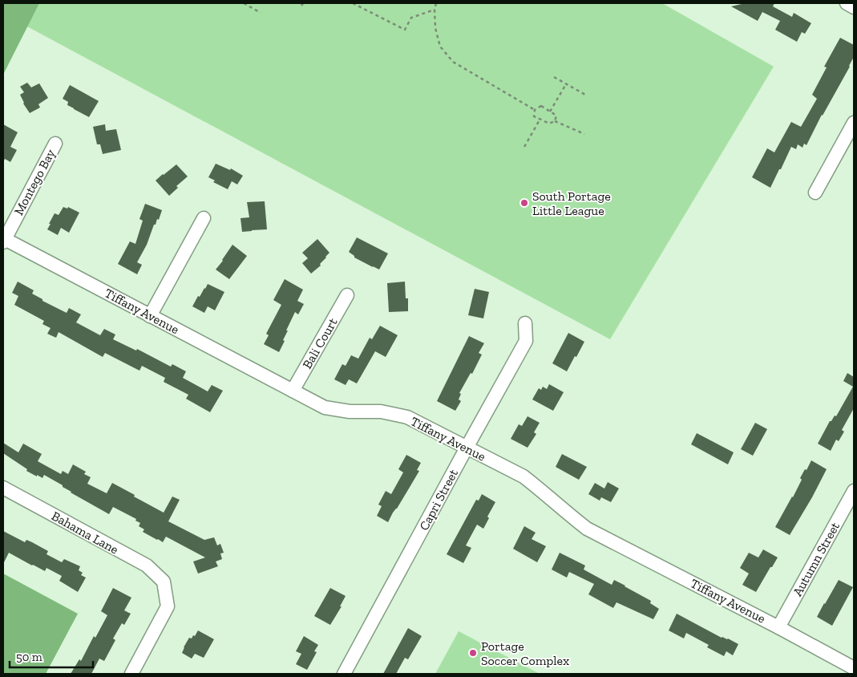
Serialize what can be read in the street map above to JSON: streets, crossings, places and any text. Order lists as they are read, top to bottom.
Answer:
{
  "streets": {
    "street": [
      "Montego Bay",
      "Tiffany Avenue",
      "Bali Court",
      "Capri Street",
      "Bahama Lane",
      "Autumn Street"
    ]
  },
  "crossings": [
    ["Montego Bay", "Tiffany Avenue"],
    ["Tiffany Avenue", "Bali Court"],
    ["Tiffany Avenue", "Capri Street"],
    ["Tiffany Avenue", "Autumn Street"]
  ],
  "places": ["South Portage Little League", "Portage Soccer Complex"],
  "scale_bar": "50 m"
}
